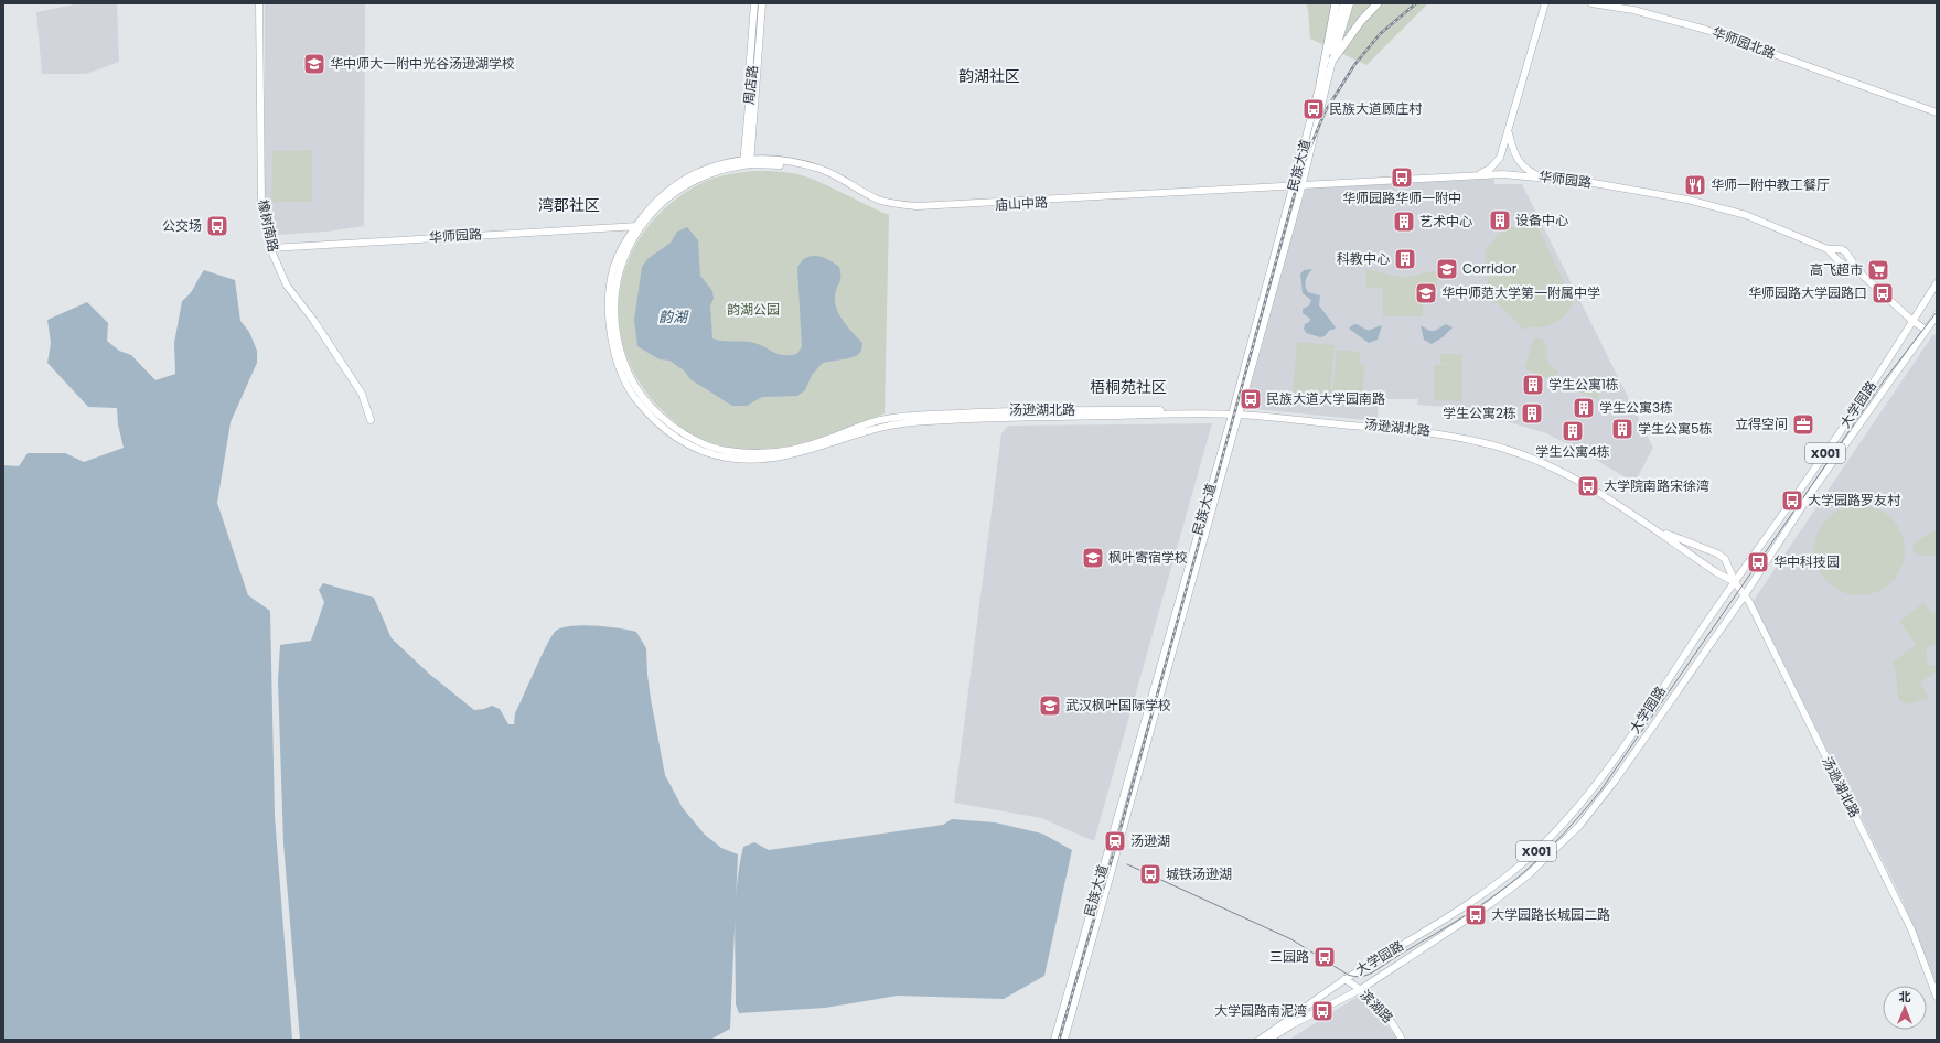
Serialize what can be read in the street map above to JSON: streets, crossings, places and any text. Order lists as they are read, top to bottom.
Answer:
{
  "streets": {
    "main road": [
      "华师园北路",
      "周店路",
      "民族大道",
      "华师园路",
      "庙山中路",
      "橡树南路",
      "大学园路",
      "汤逊湖北路",
      "X001",
      "滨湖路"
    ]
  },
  "crossings": [
    ["周店路", "庙山中路"],
    ["周店路", "汤逊湖北路"],
    ["民族大道", "华师园路"],
    ["民族大道", "庙山中路"],
    ["民族大道", "汤逊湖北路"],
    ["华师园路", "庙山中路"],
    ["华师园路", "橡树南路"],
    ["华师园路", "汤逊湖北路"],
    ["庙山中路", "汤逊湖北路"],
    ["大学园路", "汤逊湖北路"],
    ["大学园路", "滨湖路"]
  ],
  "districts": ["韵湖社区", "湾郡社区", "梧桐苑社区"],
  "water": ["韵湖"],
  "parks": ["韵湖公园"],
  "places": {
    "school or university": [
      "华中师大一附中光谷汤逊湖学校",
      "Corridor",
      "华中师范大学第一附属中学",
      "枫叶寄宿学校",
      "武汉枫叶国际学校"
    ],
    "bus stop": [
      "民族大道顾庄村",
      "华师园路华师一附中",
      "公交场",
      "华师园路大学园路口",
      "民族大道大学园南路",
      "大学院南路宋徐湾",
      "大学园路罗友村",
      "华中科技园",
      "城铁汤逊湖",
      "大学园路长城园二路",
      "三园路",
      "大学园路南泥湾"
    ],
    "restaurant": ["华师一附中教工餐厅"],
    "building": [
      "设备中心",
      "艺术中心",
      "科教中心",
      "学生公寓1栋",
      "学生公寓3栋",
      "学生公寓2栋",
      "学生公寓5栋",
      "学生公寓4栋"
    ],
    "supermarket": ["高飞超市"],
    "office": ["立得空间"],
    "station": ["汤逊湖"]
  },
  "north": "top"
}
